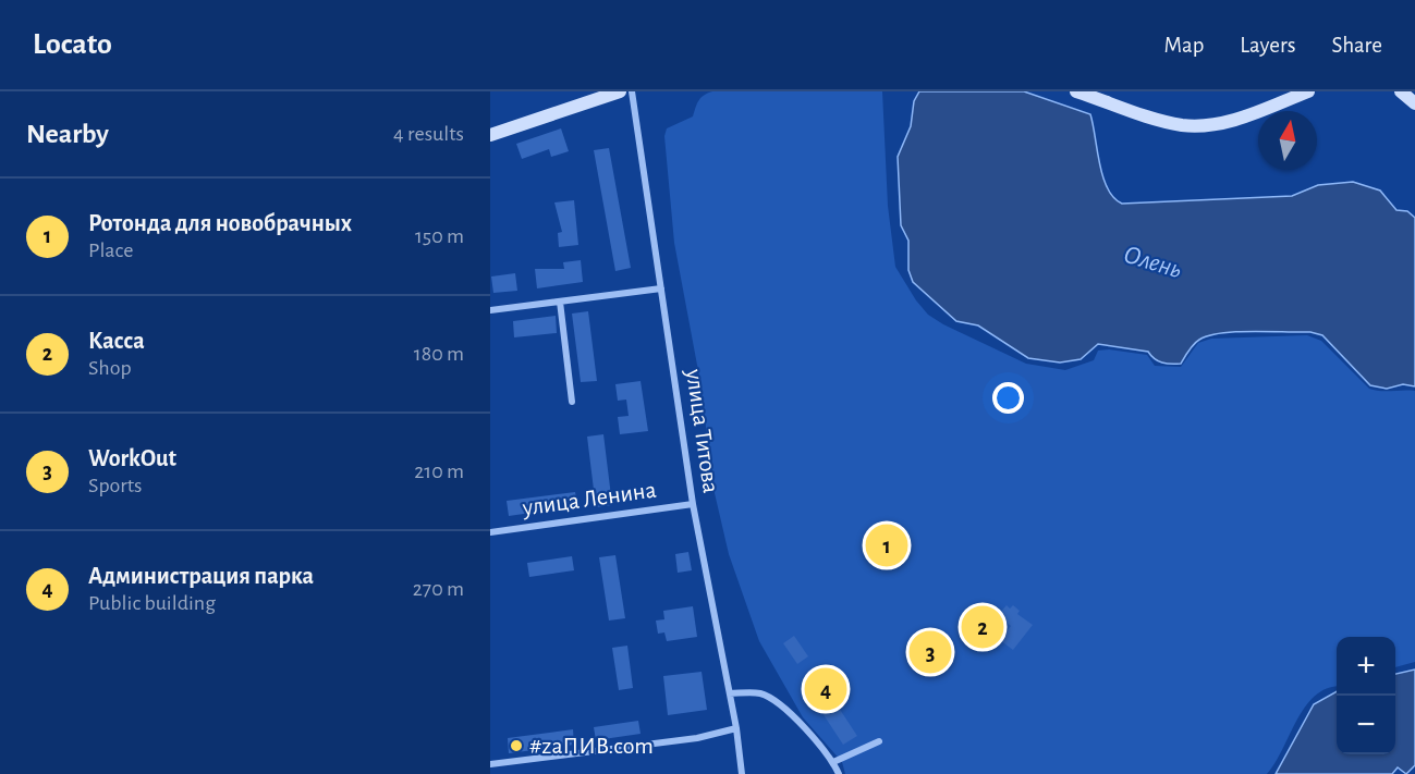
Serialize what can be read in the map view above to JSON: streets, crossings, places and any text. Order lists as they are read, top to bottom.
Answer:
{
  "streets": {
    "street": ["улица Титова", "улица Ленина"]
  },
  "crossings": [
    ["улица Титова", "улица Ленина"]
  ],
  "water": ["Олень"],
  "places": ["#zaПИВ.com"],
  "north": "top",
  "page": {
    "header": "Locato",
    "nav": ["Map", "Layers", "Share"],
    "heading": ["Nearby", "4 results"],
    "list": [
      {
        "mark": "1",
        "name": "Ротонда для новобрачных",
        "note": "Place",
        "value": "150 m"
      },
      {
        "mark": "2",
        "name": "Касса",
        "note": "Shop",
        "value": "180 m"
      },
      {
        "mark": "3",
        "name": "WorkOut",
        "note": "Sports",
        "value": "210 m"
      },
      {
        "mark": "4",
        "name": "Администрация парка",
        "note": "Public building",
        "value": "270 m"
      }
    ],
    "pins": [
      "1",
      "2",
      "3",
      "4"
    ],
    "map_buttons": ["+", "−"]
  }
}
